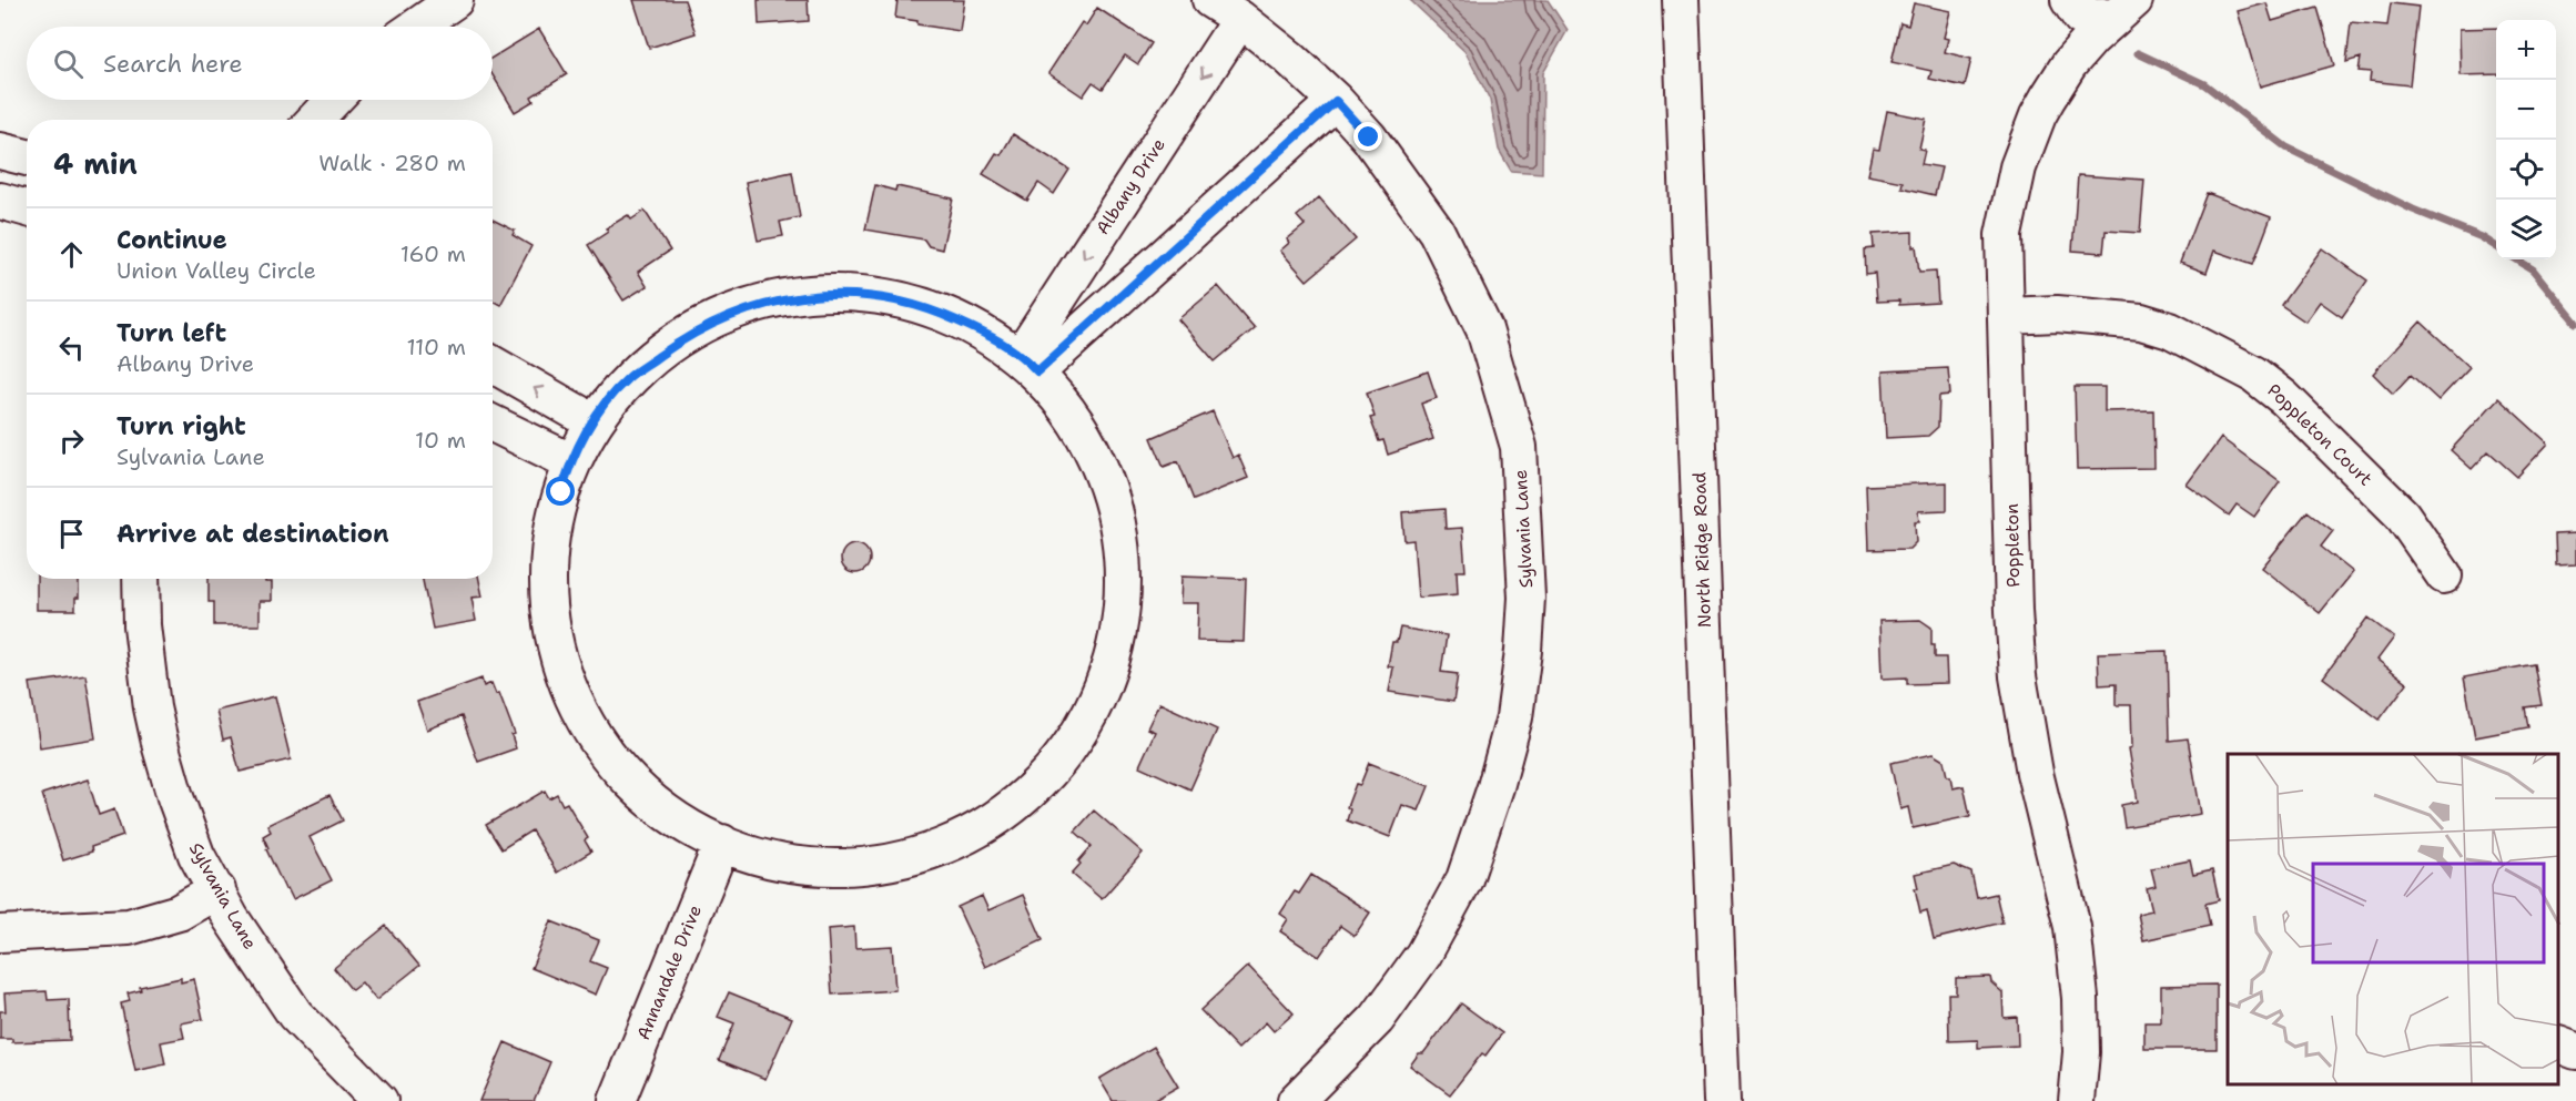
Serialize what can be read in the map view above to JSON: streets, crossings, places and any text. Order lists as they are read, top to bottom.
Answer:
{
  "streets": {
    "street": [
      "Albany Drive",
      "Poppleton Court",
      "Sylvania Lane",
      "Poppleton",
      "North Ridge Road",
      "Annandale Drive"
    ]
  },
  "crossings": [
    ["Albany Drive", "Sylvania Lane"],
    ["Poppleton Court", "Poppleton"]
  ],
  "page": {
    "map_buttons": ["+", "−"],
    "search": "Search here",
    "heading": ["4 min", "Walk · 280 m"],
    "list": [
      ["Continue", "Union Valley Circle", "160 m"],
      ["Turn left", "Albany Drive", "110 m"],
      ["Turn right", "Sylvania Lane", "10 m"],
      "Arrive at destination"
    ]
  }
}
